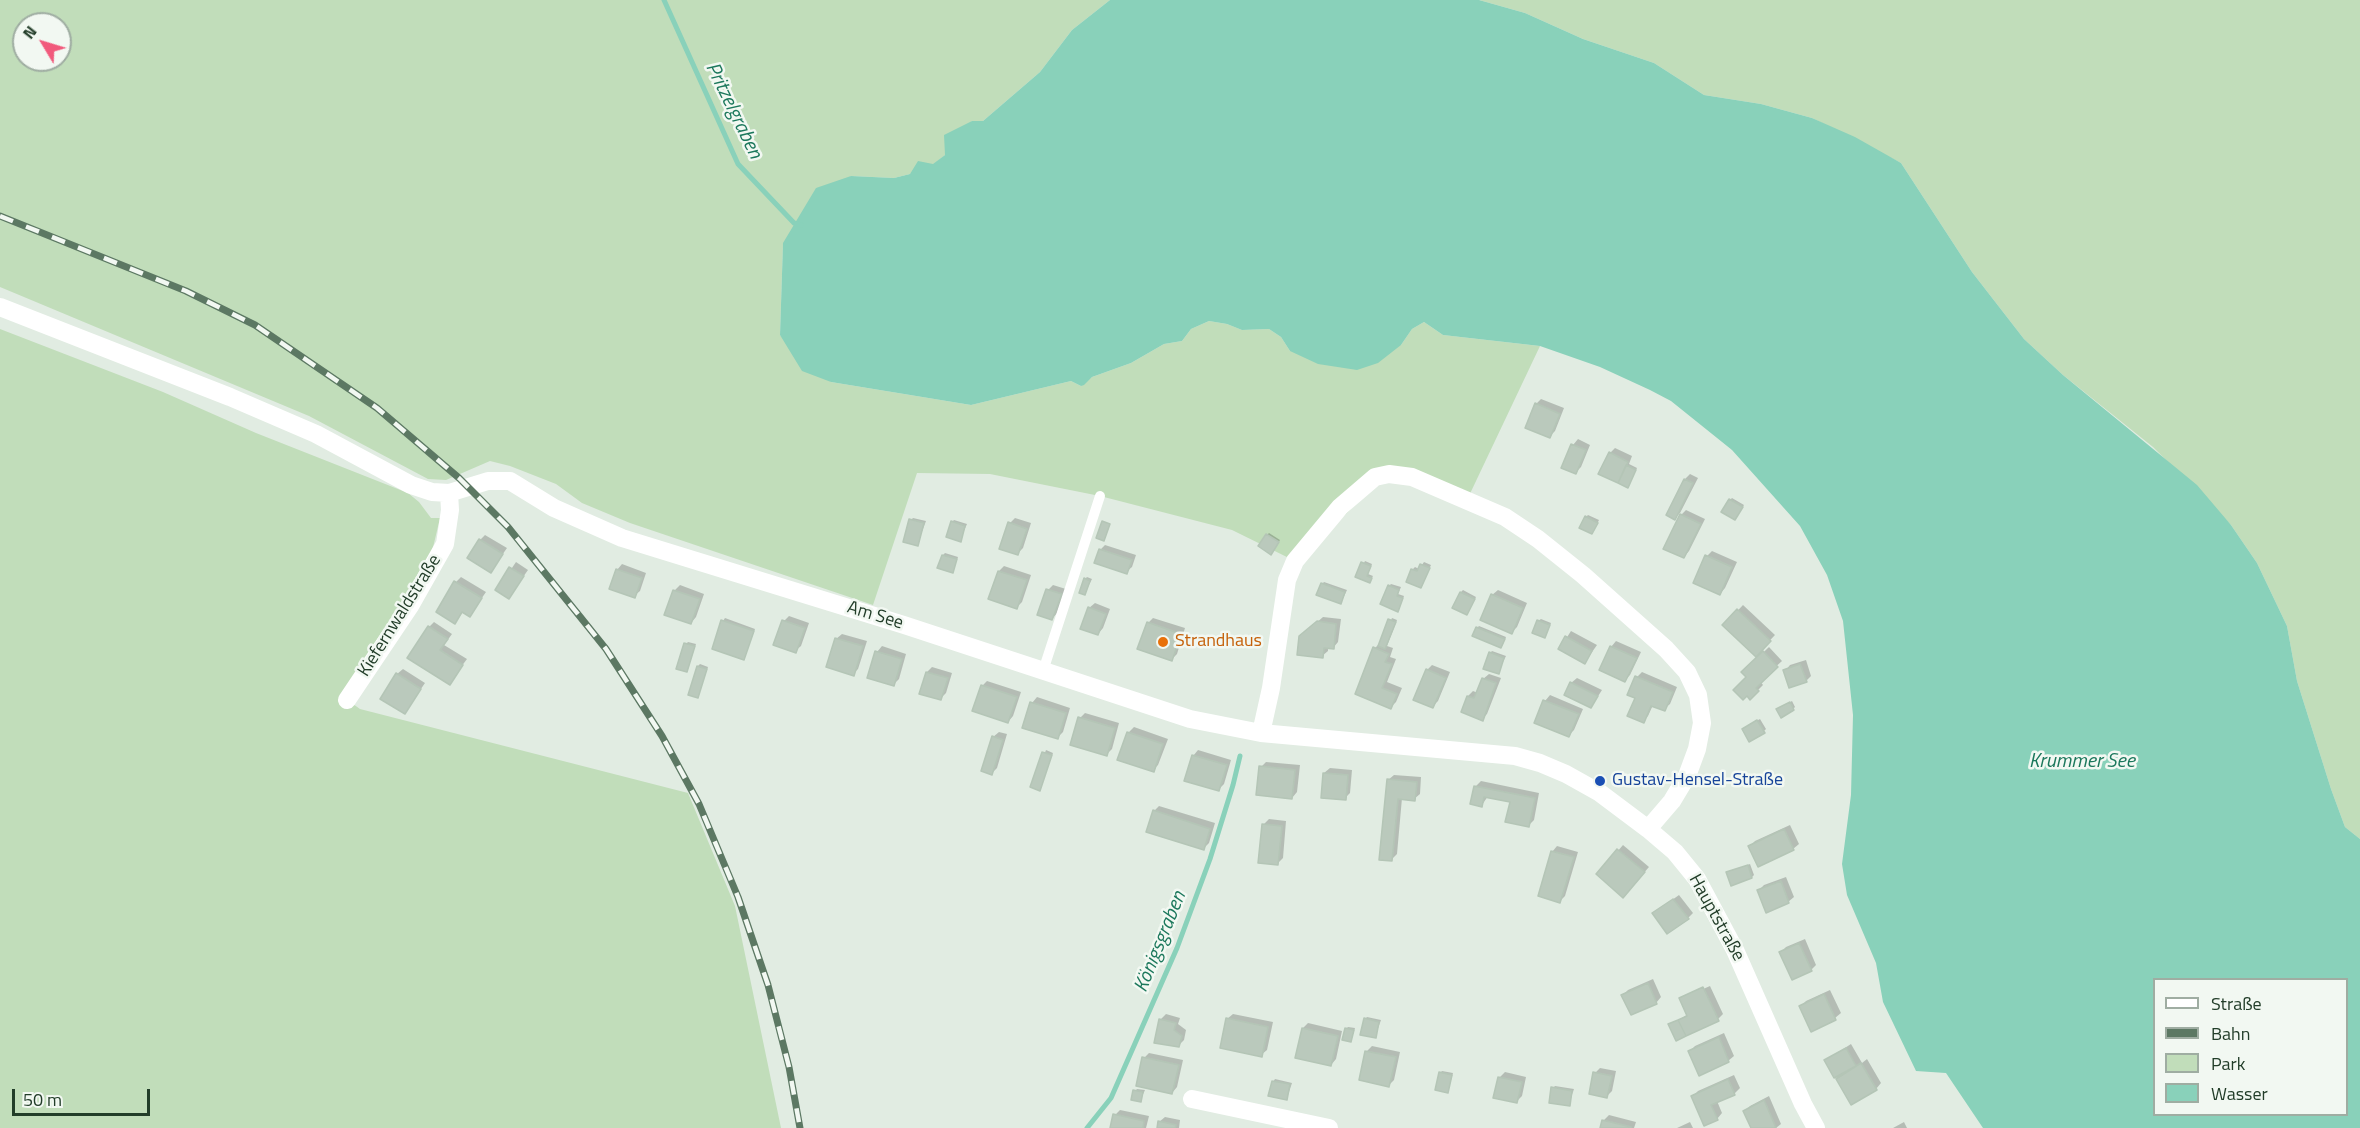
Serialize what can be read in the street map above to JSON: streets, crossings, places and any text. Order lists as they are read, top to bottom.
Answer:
{
  "streets": {
    "street": ["Kiefernwaldstraße", "Am See", "Hauptstraße"]
  },
  "crossings": [
    ["Kiefernwaldstraße", "Am See"],
    ["Am See", "Hauptstraße"]
  ],
  "water": ["Pritzelgraben", "Krummer See", "Königsgraben"],
  "places": ["Strandhaus", "Gustav-Hensel-Straße"],
  "legend": [
    "Straße",
    "Bahn",
    "Park",
    "Wasser"
  ],
  "scale_bar": "50 m",
  "north": "top left"
}
